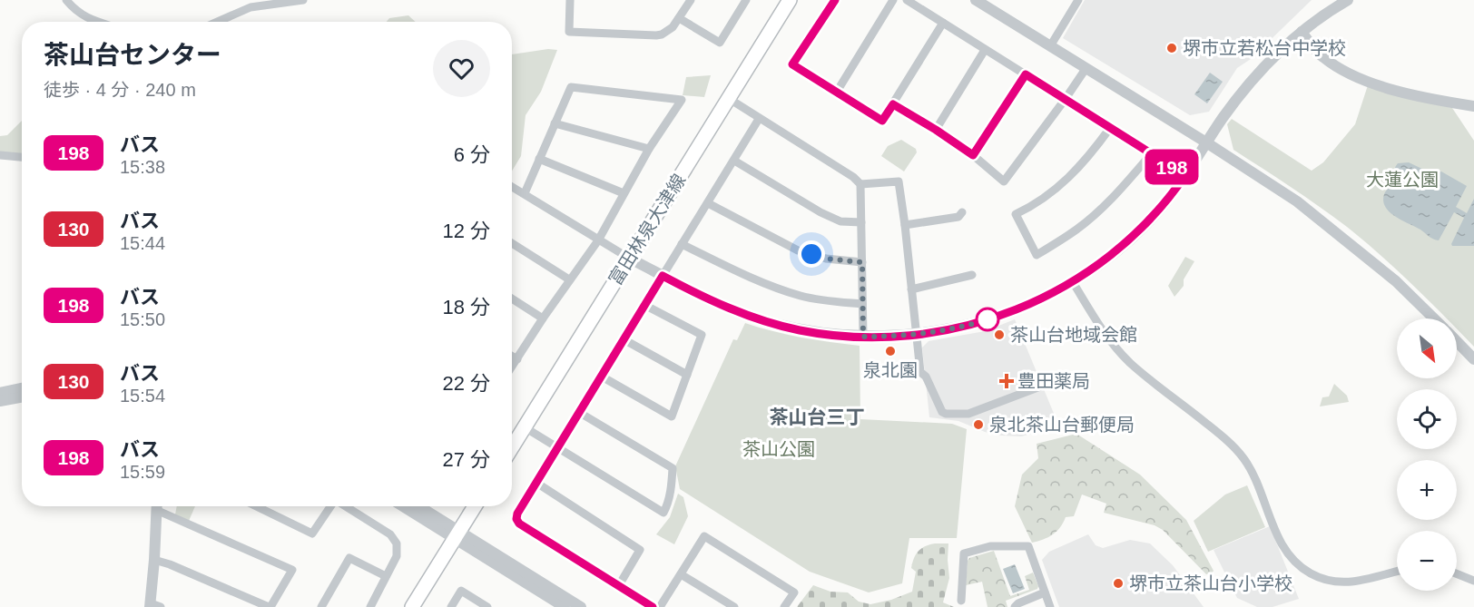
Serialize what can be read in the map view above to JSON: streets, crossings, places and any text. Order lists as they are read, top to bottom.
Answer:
{
  "streets": {
    "main road": ["富田林泉大津線"]
  },
  "districts": ["茶山台三丁"],
  "parks": ["大蓮公園", "茶山公園"],
  "places": {
    "other": [
      "堺市立若松台中学校",
      "茶山台地域会館",
      "泉北園",
      "泉北茶山台郵便局",
      "堺市立茶山台小学校"
    ],
    "health": ["豊田薬局"]
  },
  "lines": ["bus line 198"],
  "north": "bottom right",
  "page": {
    "on_map": "198",
    "heading": ["茶山台センター", "徒歩 · 4 分 · 240 m"],
    "list": [
      {
        "mark": "198",
        "name": "バス",
        "note": "15:38",
        "value": "6 分"
      },
      {
        "mark": "130",
        "name": "バス",
        "note": "15:44",
        "value": "12 分"
      },
      {
        "mark": "198",
        "name": "バス",
        "note": "15:50",
        "value": "18 分"
      },
      {
        "mark": "130",
        "name": "バス",
        "note": "15:54",
        "value": "22 分"
      },
      {
        "mark": "198",
        "name": "バス",
        "note": "15:59",
        "value": "27 分"
      }
    ],
    "map_buttons": ["+", "−"]
  }
}
